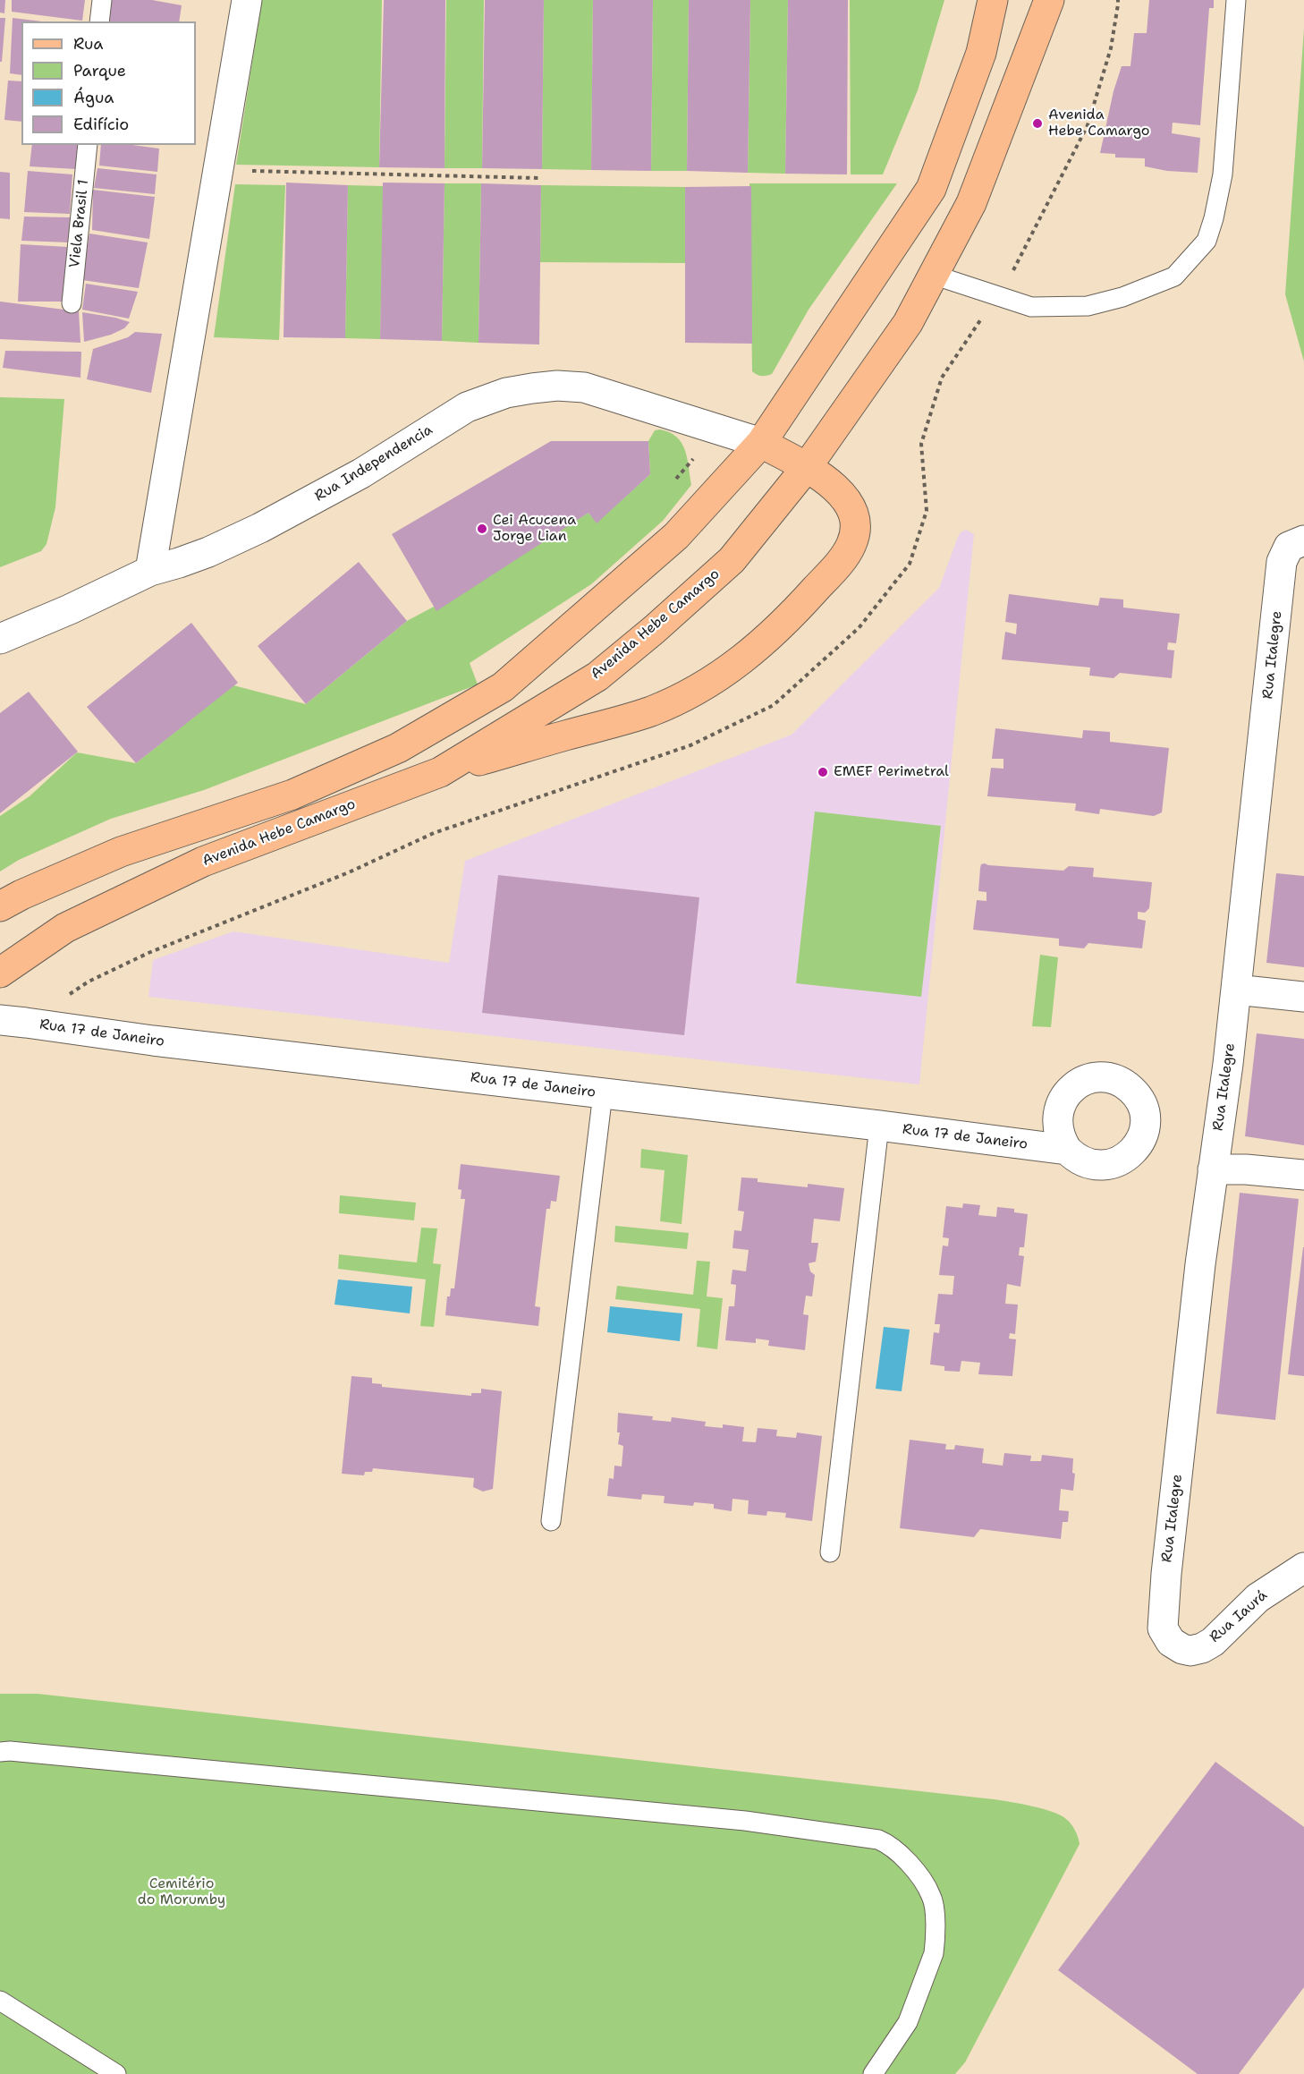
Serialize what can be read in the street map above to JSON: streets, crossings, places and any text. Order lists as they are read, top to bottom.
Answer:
{
  "streets": {
    "main road": ["Avenida Hebe Camargo"],
    "street": [
      "Rua Independencia",
      "Rua Italegre",
      "Rua 17 de Janeiro",
      "Rua Iaurá"
    ],
    "lane": ["Viela Brasil 1"]
  },
  "crossings": [
    ["Rua Italegre", "Rua Iaurá"]
  ],
  "parks": ["Cemitério do Morumby"],
  "places": ["Avenida Hebe Camargo", "Cei Acucena Jorge Lian", "EMEF Perimetral"],
  "legend": [
    "Rua",
    "Parque",
    "Água",
    "Edifício"
  ]
}
